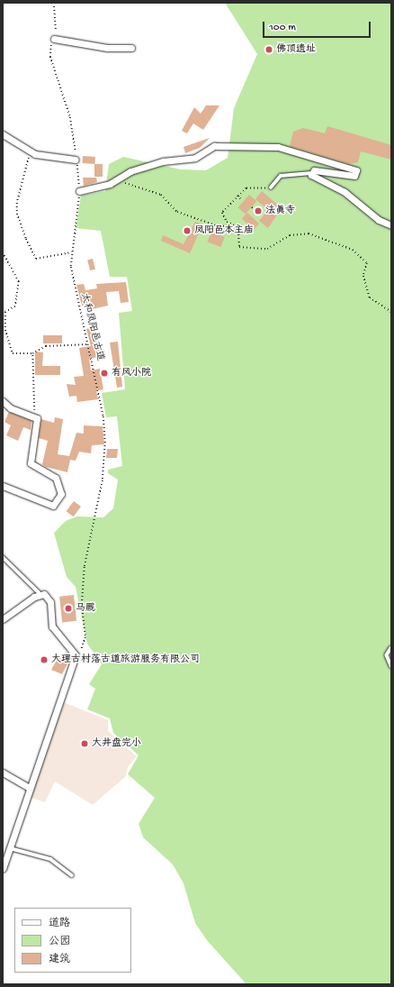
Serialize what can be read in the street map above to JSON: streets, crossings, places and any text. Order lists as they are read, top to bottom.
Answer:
{
  "streets": {
    "path": ["太和凤阳邑古道"]
  },
  "places": [
    "佛顶遗址",
    "法真寺",
    "凤阳邑本主庙",
    "有风小院",
    "马厩",
    "大理古村落古道旅游服务有限公司",
    "大井盘完小"
  ],
  "legend": ["道路", "公园", "建筑"],
  "scale_bar": "100 m"
}
